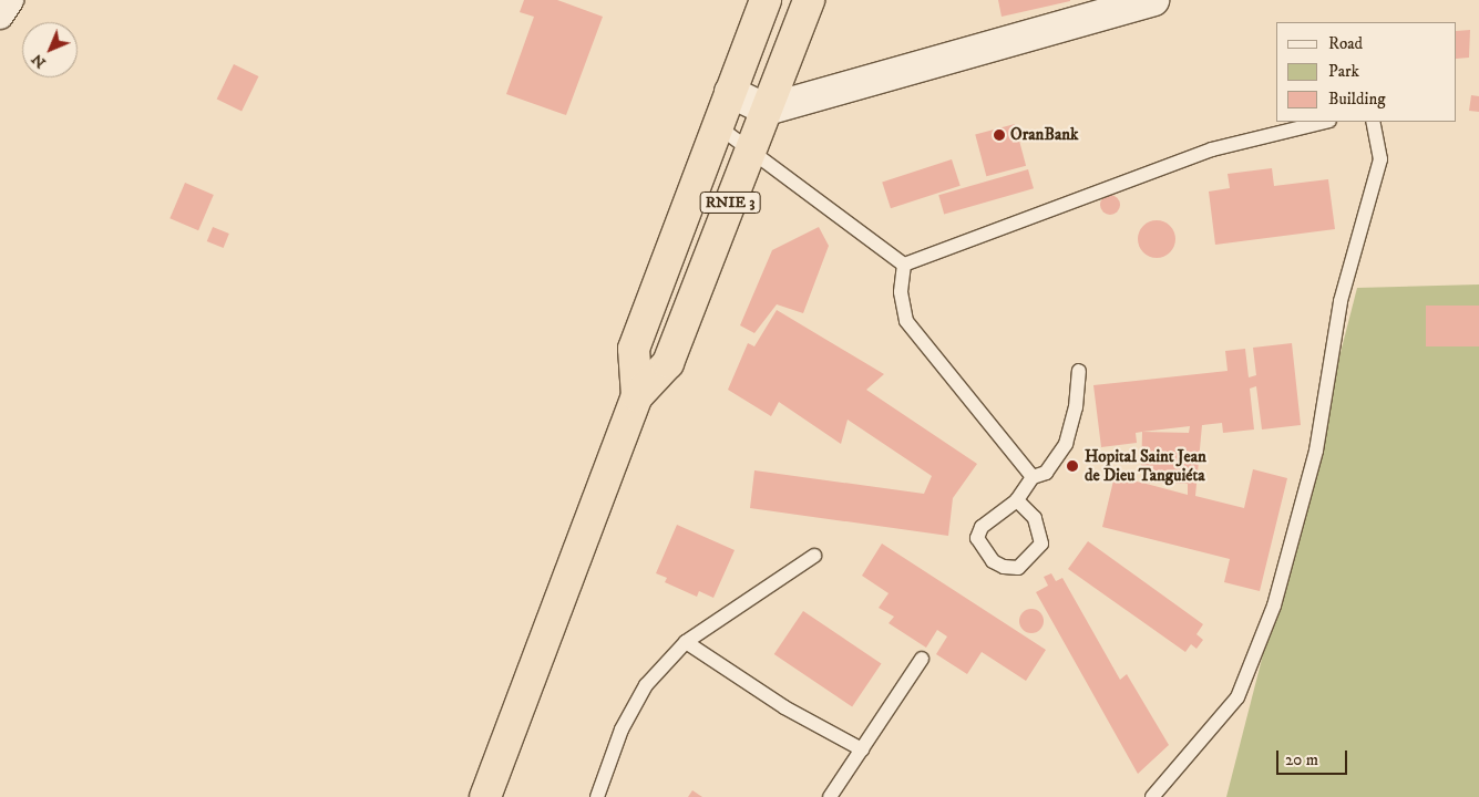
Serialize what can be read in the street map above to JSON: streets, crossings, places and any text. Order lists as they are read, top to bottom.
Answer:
{
  "streets": {
    "highway": ["RNIE 3"]
  },
  "places": ["OranBank", "Hopital Saint Jean de Dieu Tanguiéta"],
  "legend": ["Road", "Park", "Building"],
  "scale_bar": "20 m",
  "north": "bottom left"
}
